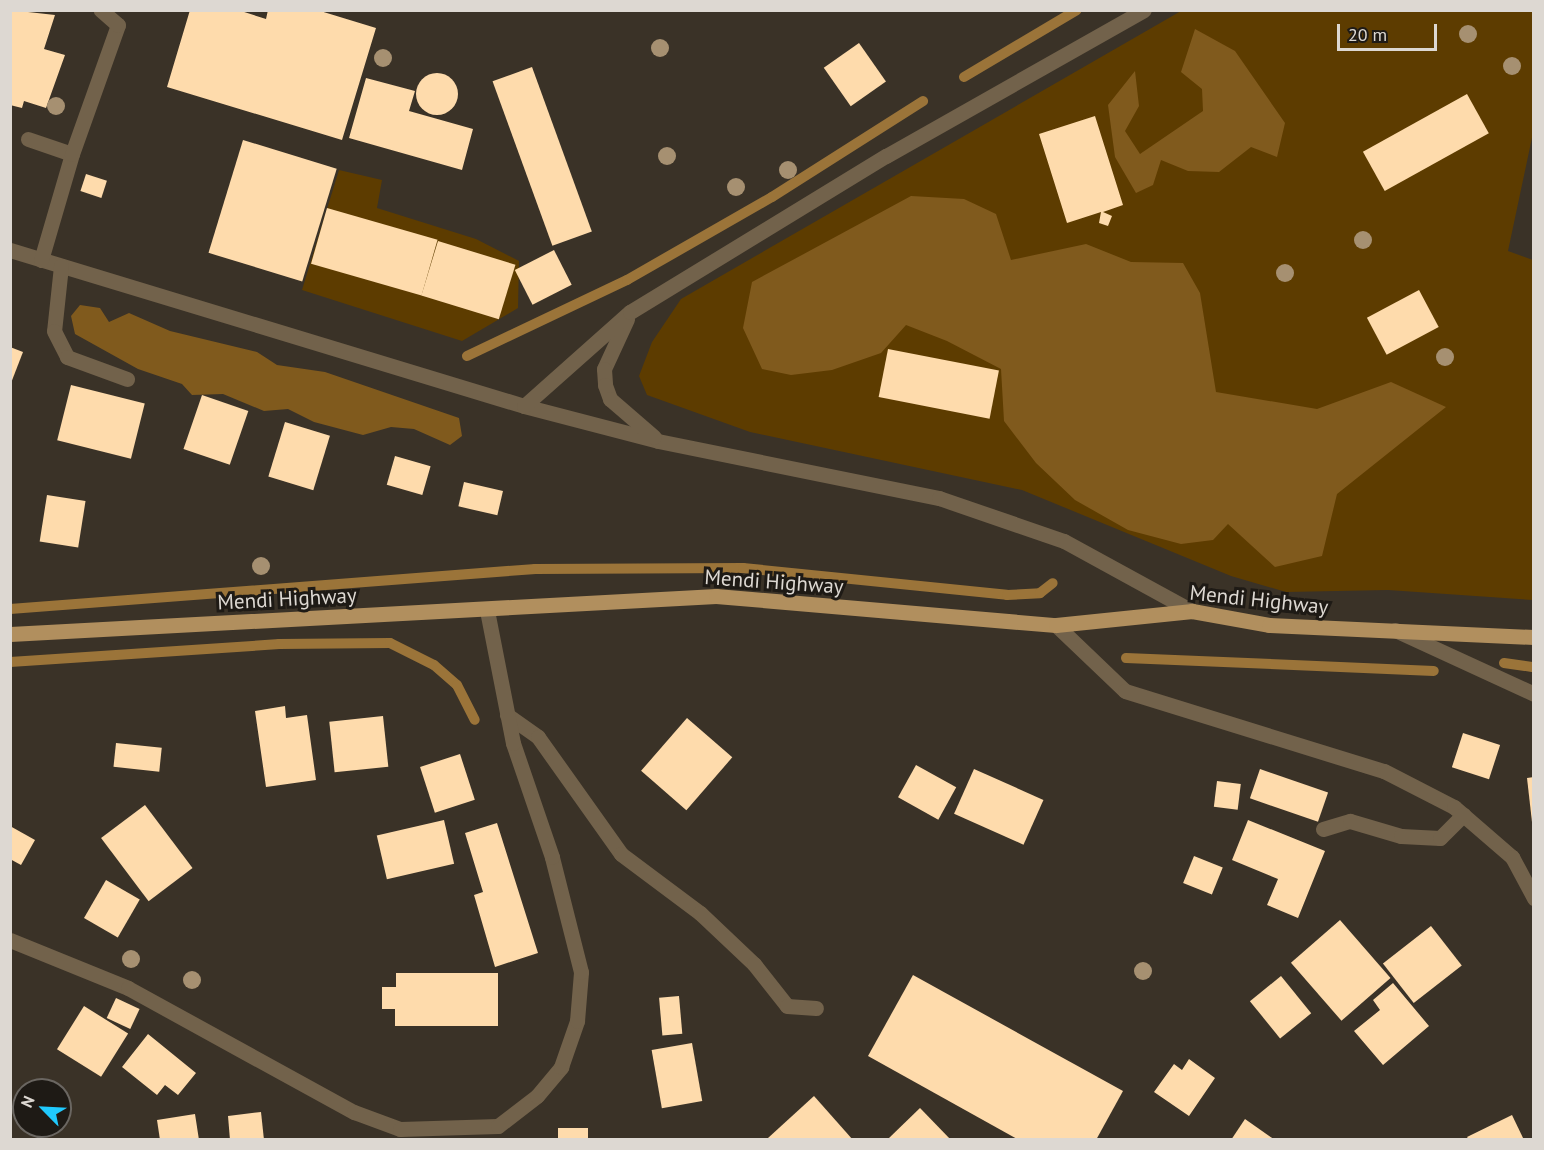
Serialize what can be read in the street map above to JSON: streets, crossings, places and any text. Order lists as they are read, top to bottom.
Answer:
{
  "streets": {
    "main road": ["Mendi Highway"]
  },
  "scale_bar": "20 m",
  "north": "top left"
}
